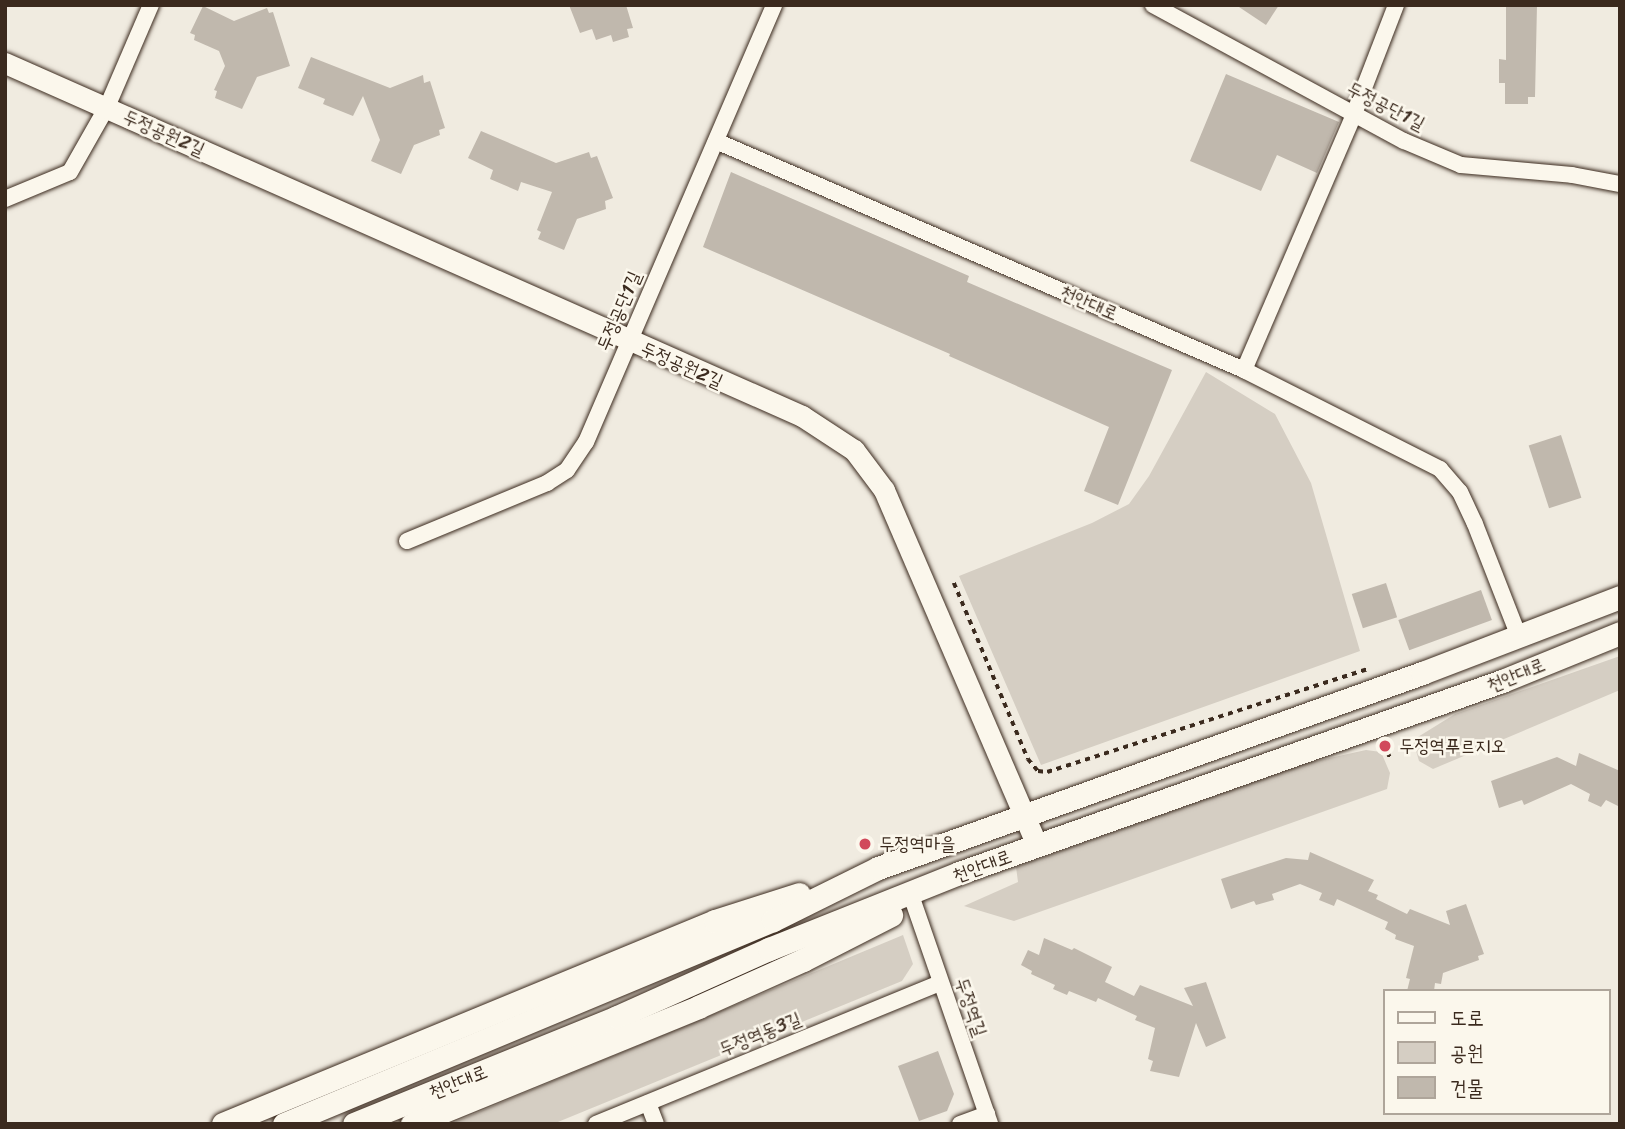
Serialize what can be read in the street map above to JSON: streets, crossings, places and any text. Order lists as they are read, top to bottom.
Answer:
{
  "streets": {
    "main road": ["천안대로"],
    "street": [
      "두정공단1길",
      "두정공원2길",
      "두정역길",
      "두정역동3길"
    ]
  },
  "crossings": [
    ["두정공단1길", "두정공원2길"],
    ["두정공단1길", "천안대로"],
    ["두정공원2길", "천안대로"],
    ["두정역길", "두정역동3길"]
  ],
  "places": ["두정역푸르지오", "두정역마을"],
  "legend": ["도로", "공원", "건물"]
}
